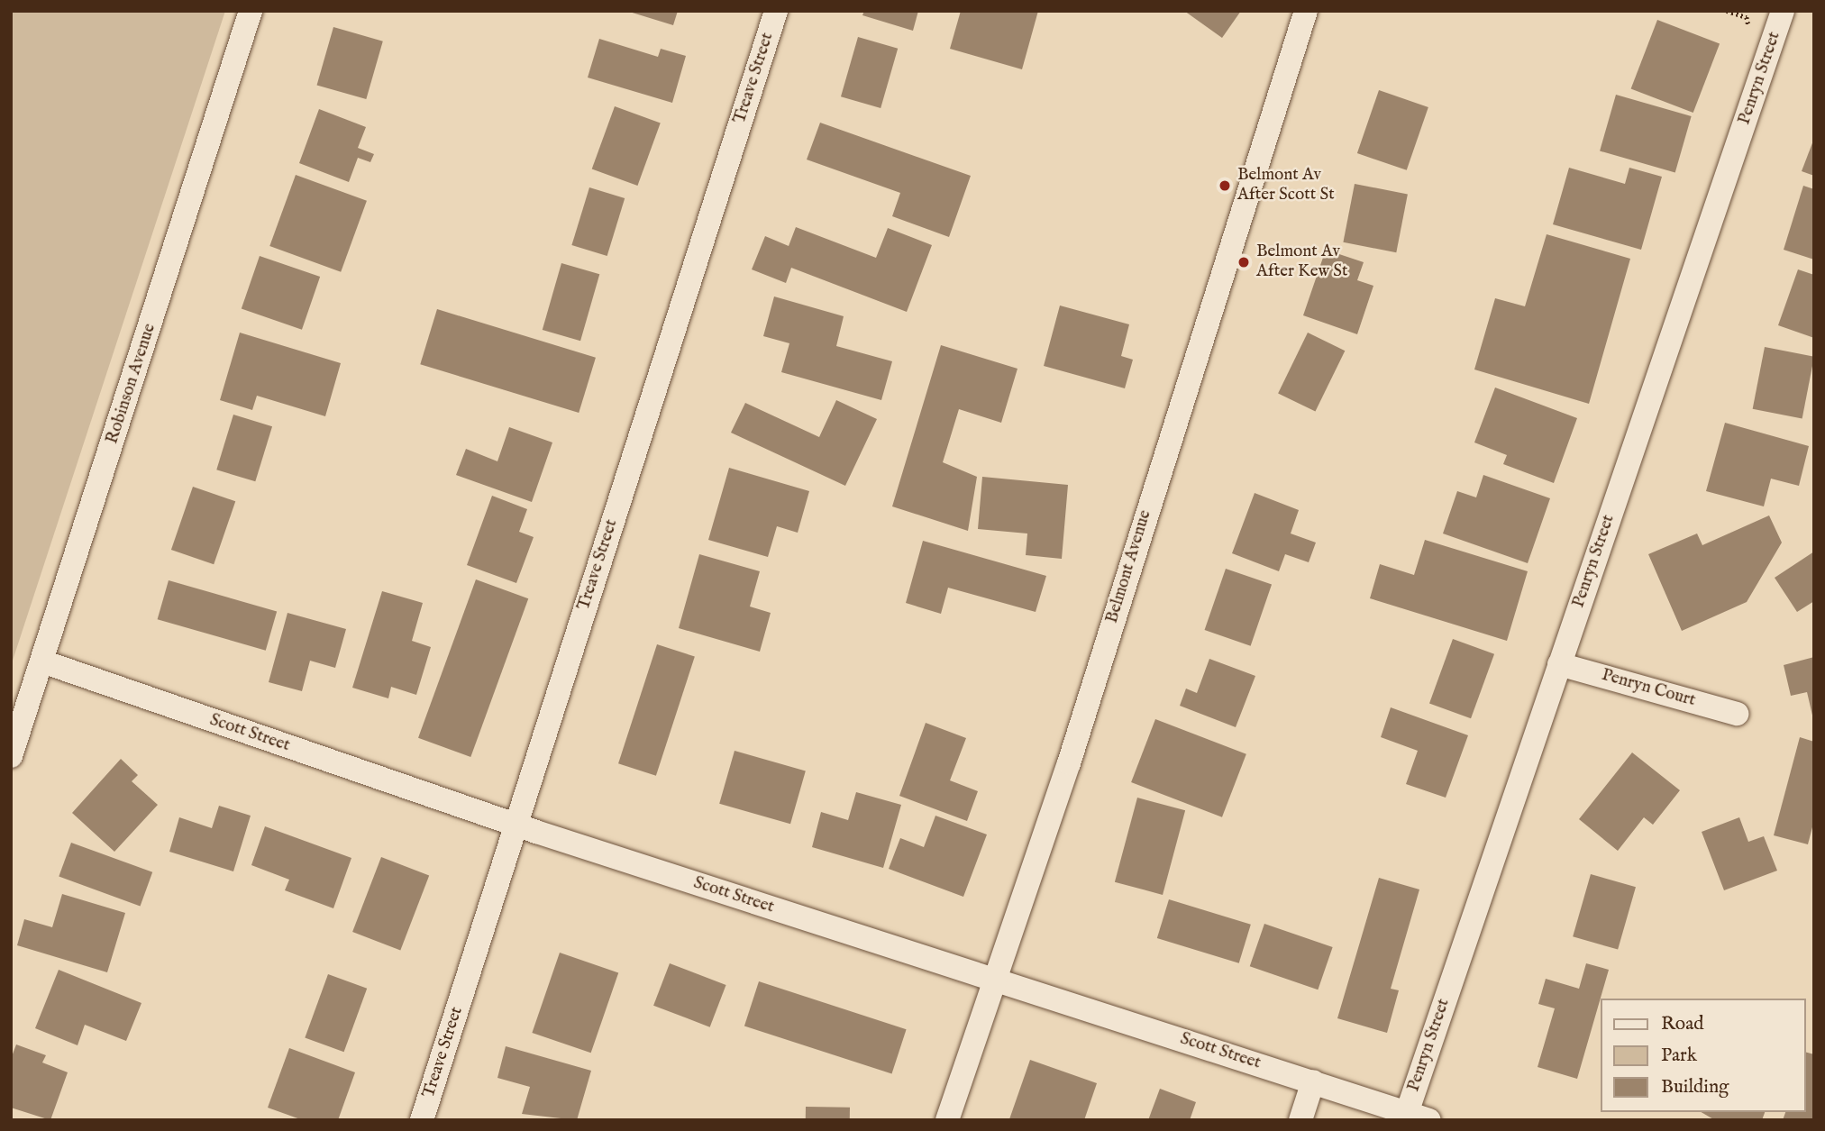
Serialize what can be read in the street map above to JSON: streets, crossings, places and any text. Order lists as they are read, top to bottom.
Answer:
{
  "streets": {
    "street": [
      "Treave Street",
      "Penryn Street",
      "Robinson Avenue",
      "Belmont Avenue",
      "Penryn Court",
      "Scott Street"
    ]
  },
  "crossings": [
    ["Treave Street", "Scott Street"],
    ["Penryn Street", "Penryn Court"],
    ["Penryn Street", "Scott Street"],
    ["Robinson Avenue", "Scott Street"],
    ["Belmont Avenue", "Scott Street"]
  ],
  "places": ["Belmont Av After Scott St", "Belmont Av After Kew St"],
  "legend": ["Road", "Park", "Building"]
}
